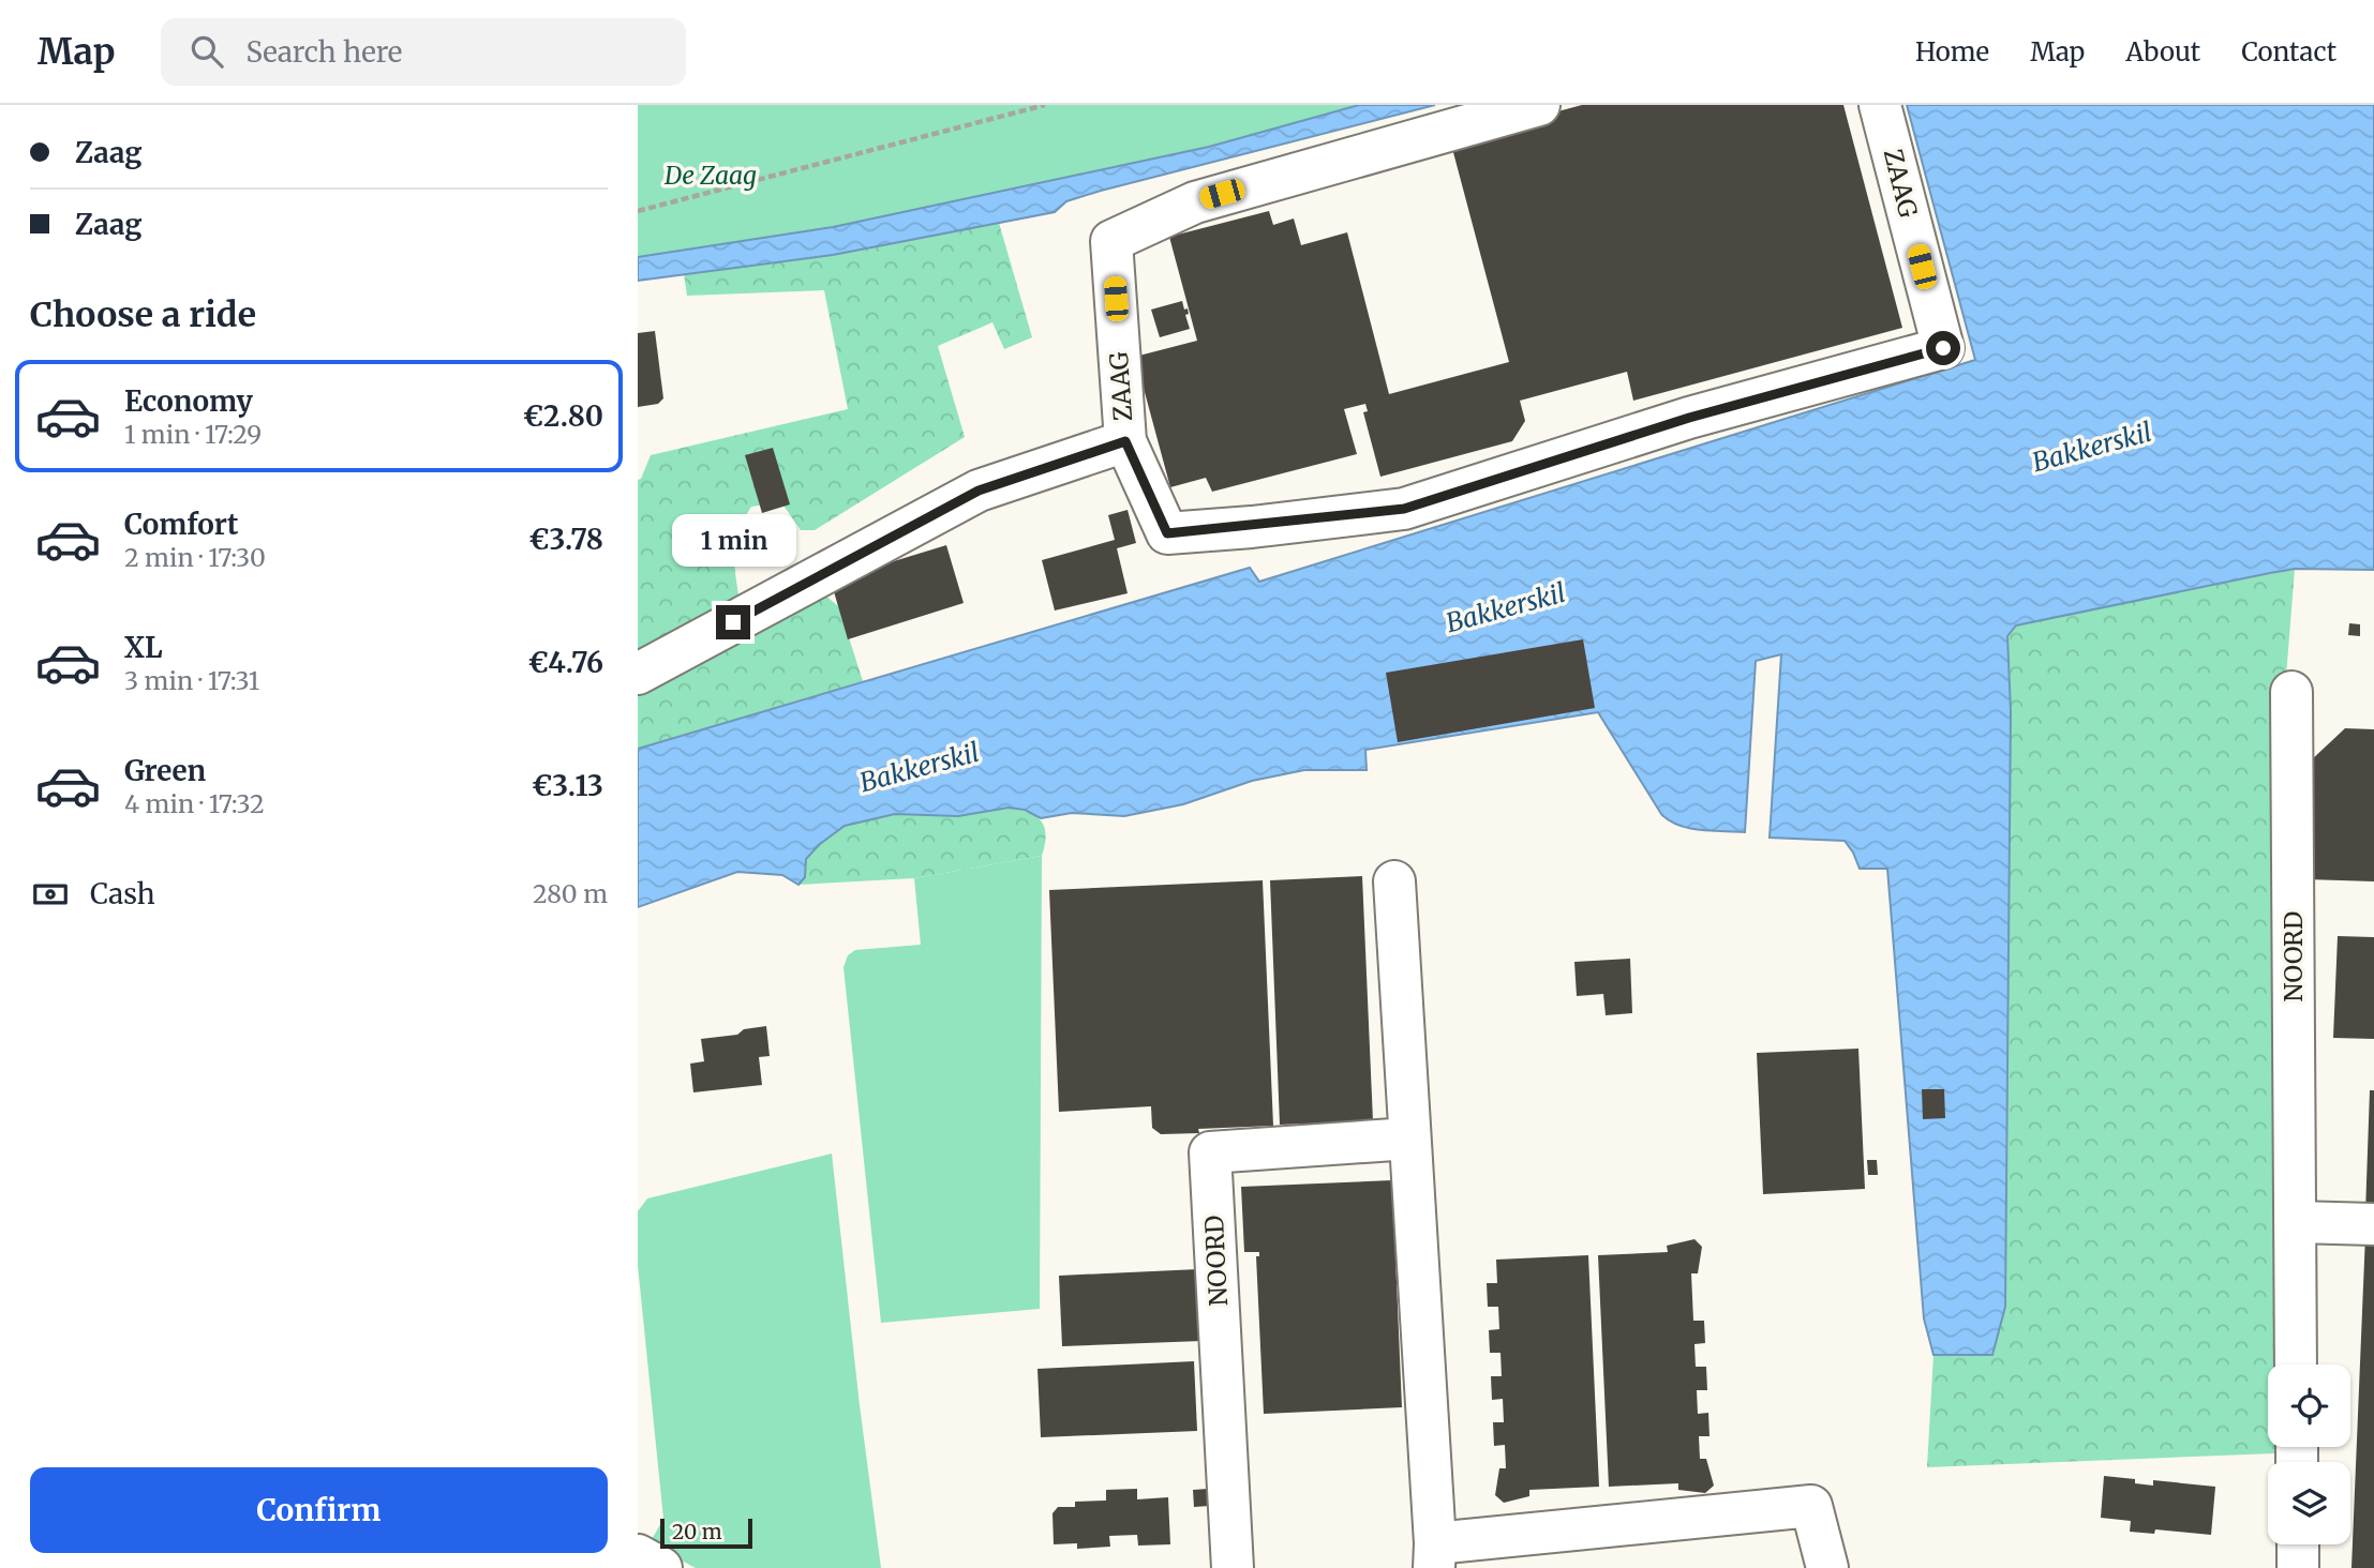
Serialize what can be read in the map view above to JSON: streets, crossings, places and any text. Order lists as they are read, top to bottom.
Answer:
{
  "streets": {
    "street": ["ZAAG", "NOORD"]
  },
  "water": ["Bakkerskil"],
  "parks": ["De Zaag"],
  "scale_bar": "20 m",
  "page": {
    "header": "Map",
    "search": "Search here",
    "nav": [
      "Home",
      "Map",
      "About",
      "Contact"
    ],
    "banner": ["Zaag", "Zaag"],
    "heading": "Choose a ride",
    "list": [
      {
        "name": "Economy",
        "note": "1 min · 17:29",
        "value": "€2.80"
      },
      {
        "name": "Comfort",
        "note": "2 min · 17:30",
        "value": "€3.78"
      },
      {
        "name": "XL",
        "note": "3 min · 17:31",
        "value": "€4.76"
      },
      {
        "name": "Green",
        "note": "4 min · 17:32",
        "value": "€3.13"
      }
    ],
    "bubble": "1 min",
    "pay": ["Cash", "280 m"],
    "buttons": "Confirm",
    "scale": "20 m"
  }
}
